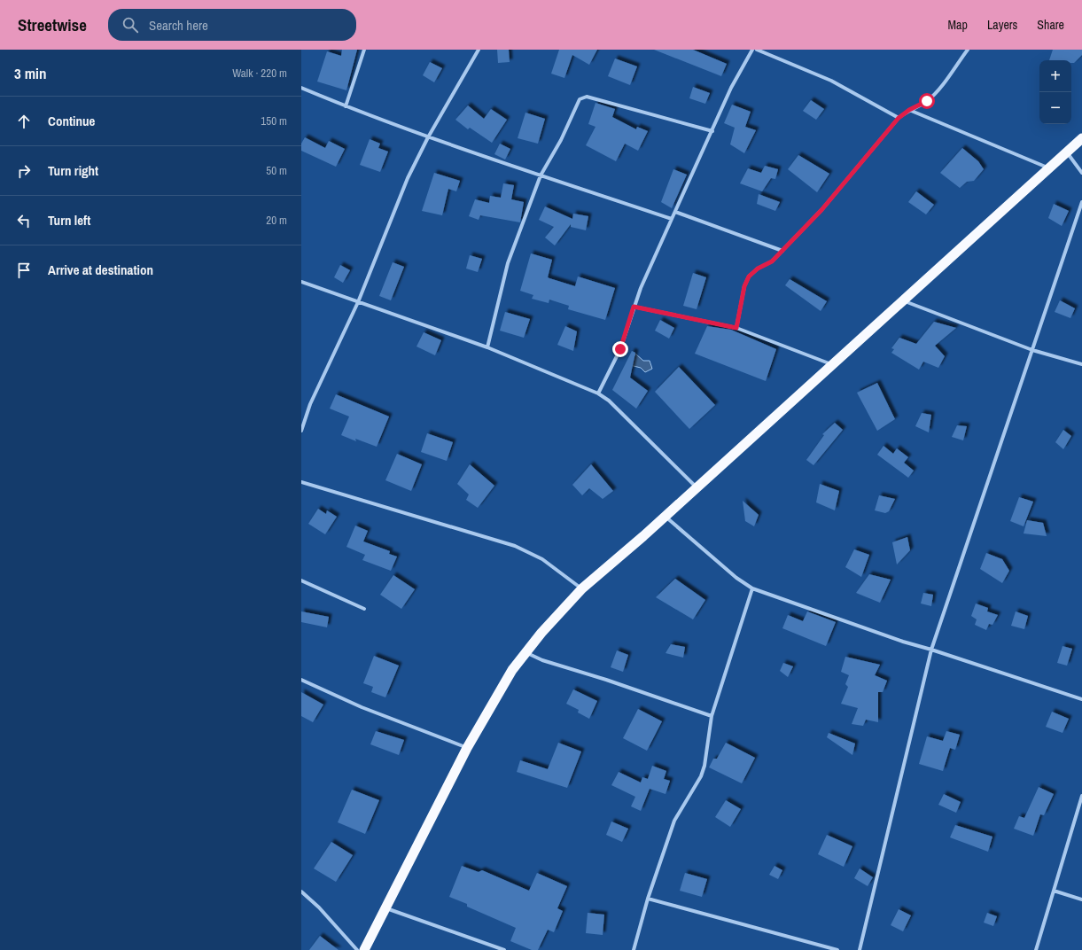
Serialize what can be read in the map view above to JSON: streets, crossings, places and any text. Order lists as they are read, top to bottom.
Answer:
{
  "page": {
    "header": "Streetwise",
    "search": "Search here",
    "nav": ["Map", "Layers", "Share"],
    "heading": ["3 min", "Walk · 220 m"],
    "map_buttons": ["+", "−"],
    "list": [
      ["Continue", "150 m"],
      ["Turn right", "50 m"],
      ["Turn left", "20 m"],
      "Arrive at destination"
    ]
  }
}
